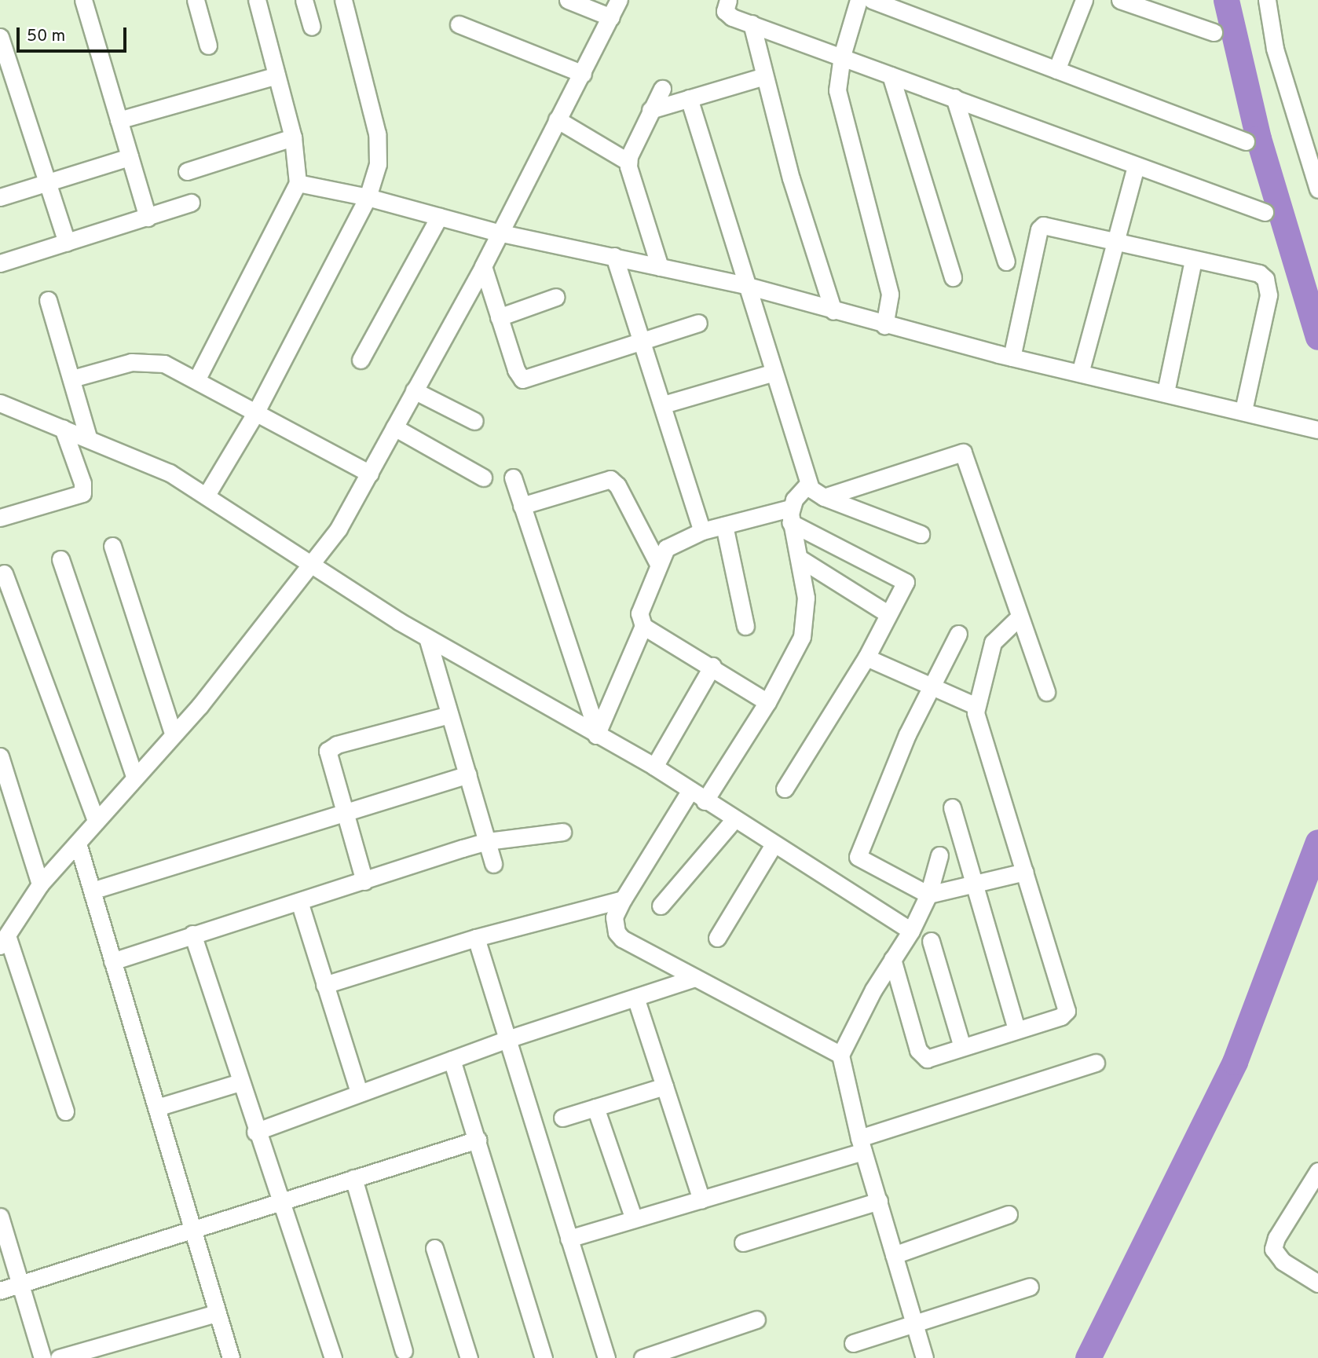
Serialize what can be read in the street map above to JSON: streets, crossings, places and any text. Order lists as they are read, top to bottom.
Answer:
{
  "scale_bar": "50 m"
}
